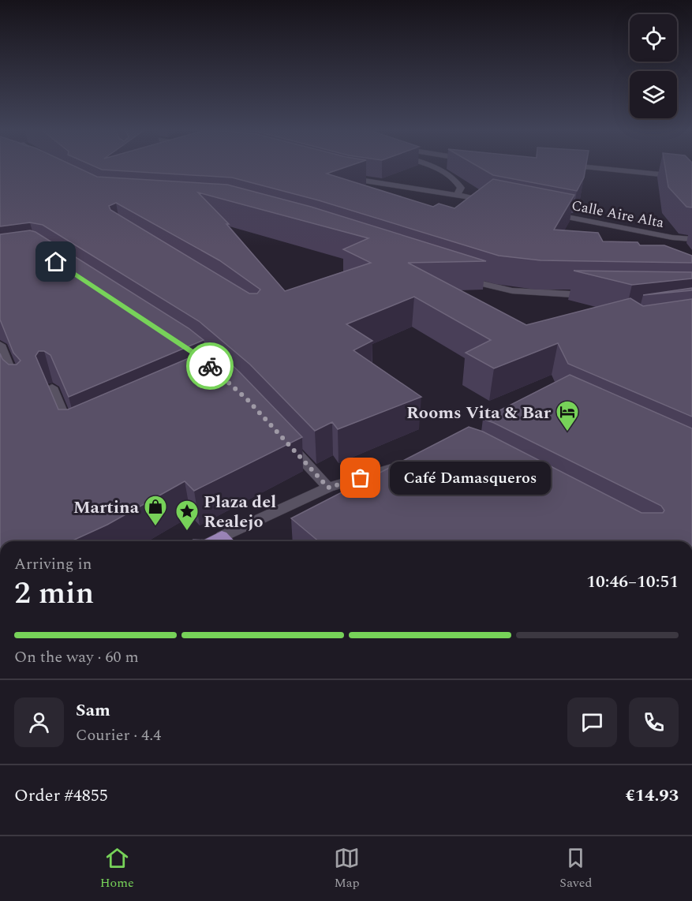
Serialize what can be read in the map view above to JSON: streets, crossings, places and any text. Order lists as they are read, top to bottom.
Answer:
{
  "streets": {
    "street": ["Calle Aire Alta"]
  },
  "places": {
    "hotel": ["Rooms Vita & Bar"],
    "other": ["Café Damasqueros"],
    "shop": ["Martina"],
    "place": ["Plaza del Realejo"]
  },
  "page": {
    "bubble": "Café Damasqueros",
    "heading": ["2 min", "Arriving in", "10:46–10:51"],
    "panel": [
      "Sam",
      "Courier · 4.4",
      "Order #4855",
      "€14.93"
    ],
    "bar": "On the way · 60 m",
    "tabs": ["Home", "Map", "Saved"]
  }
}
